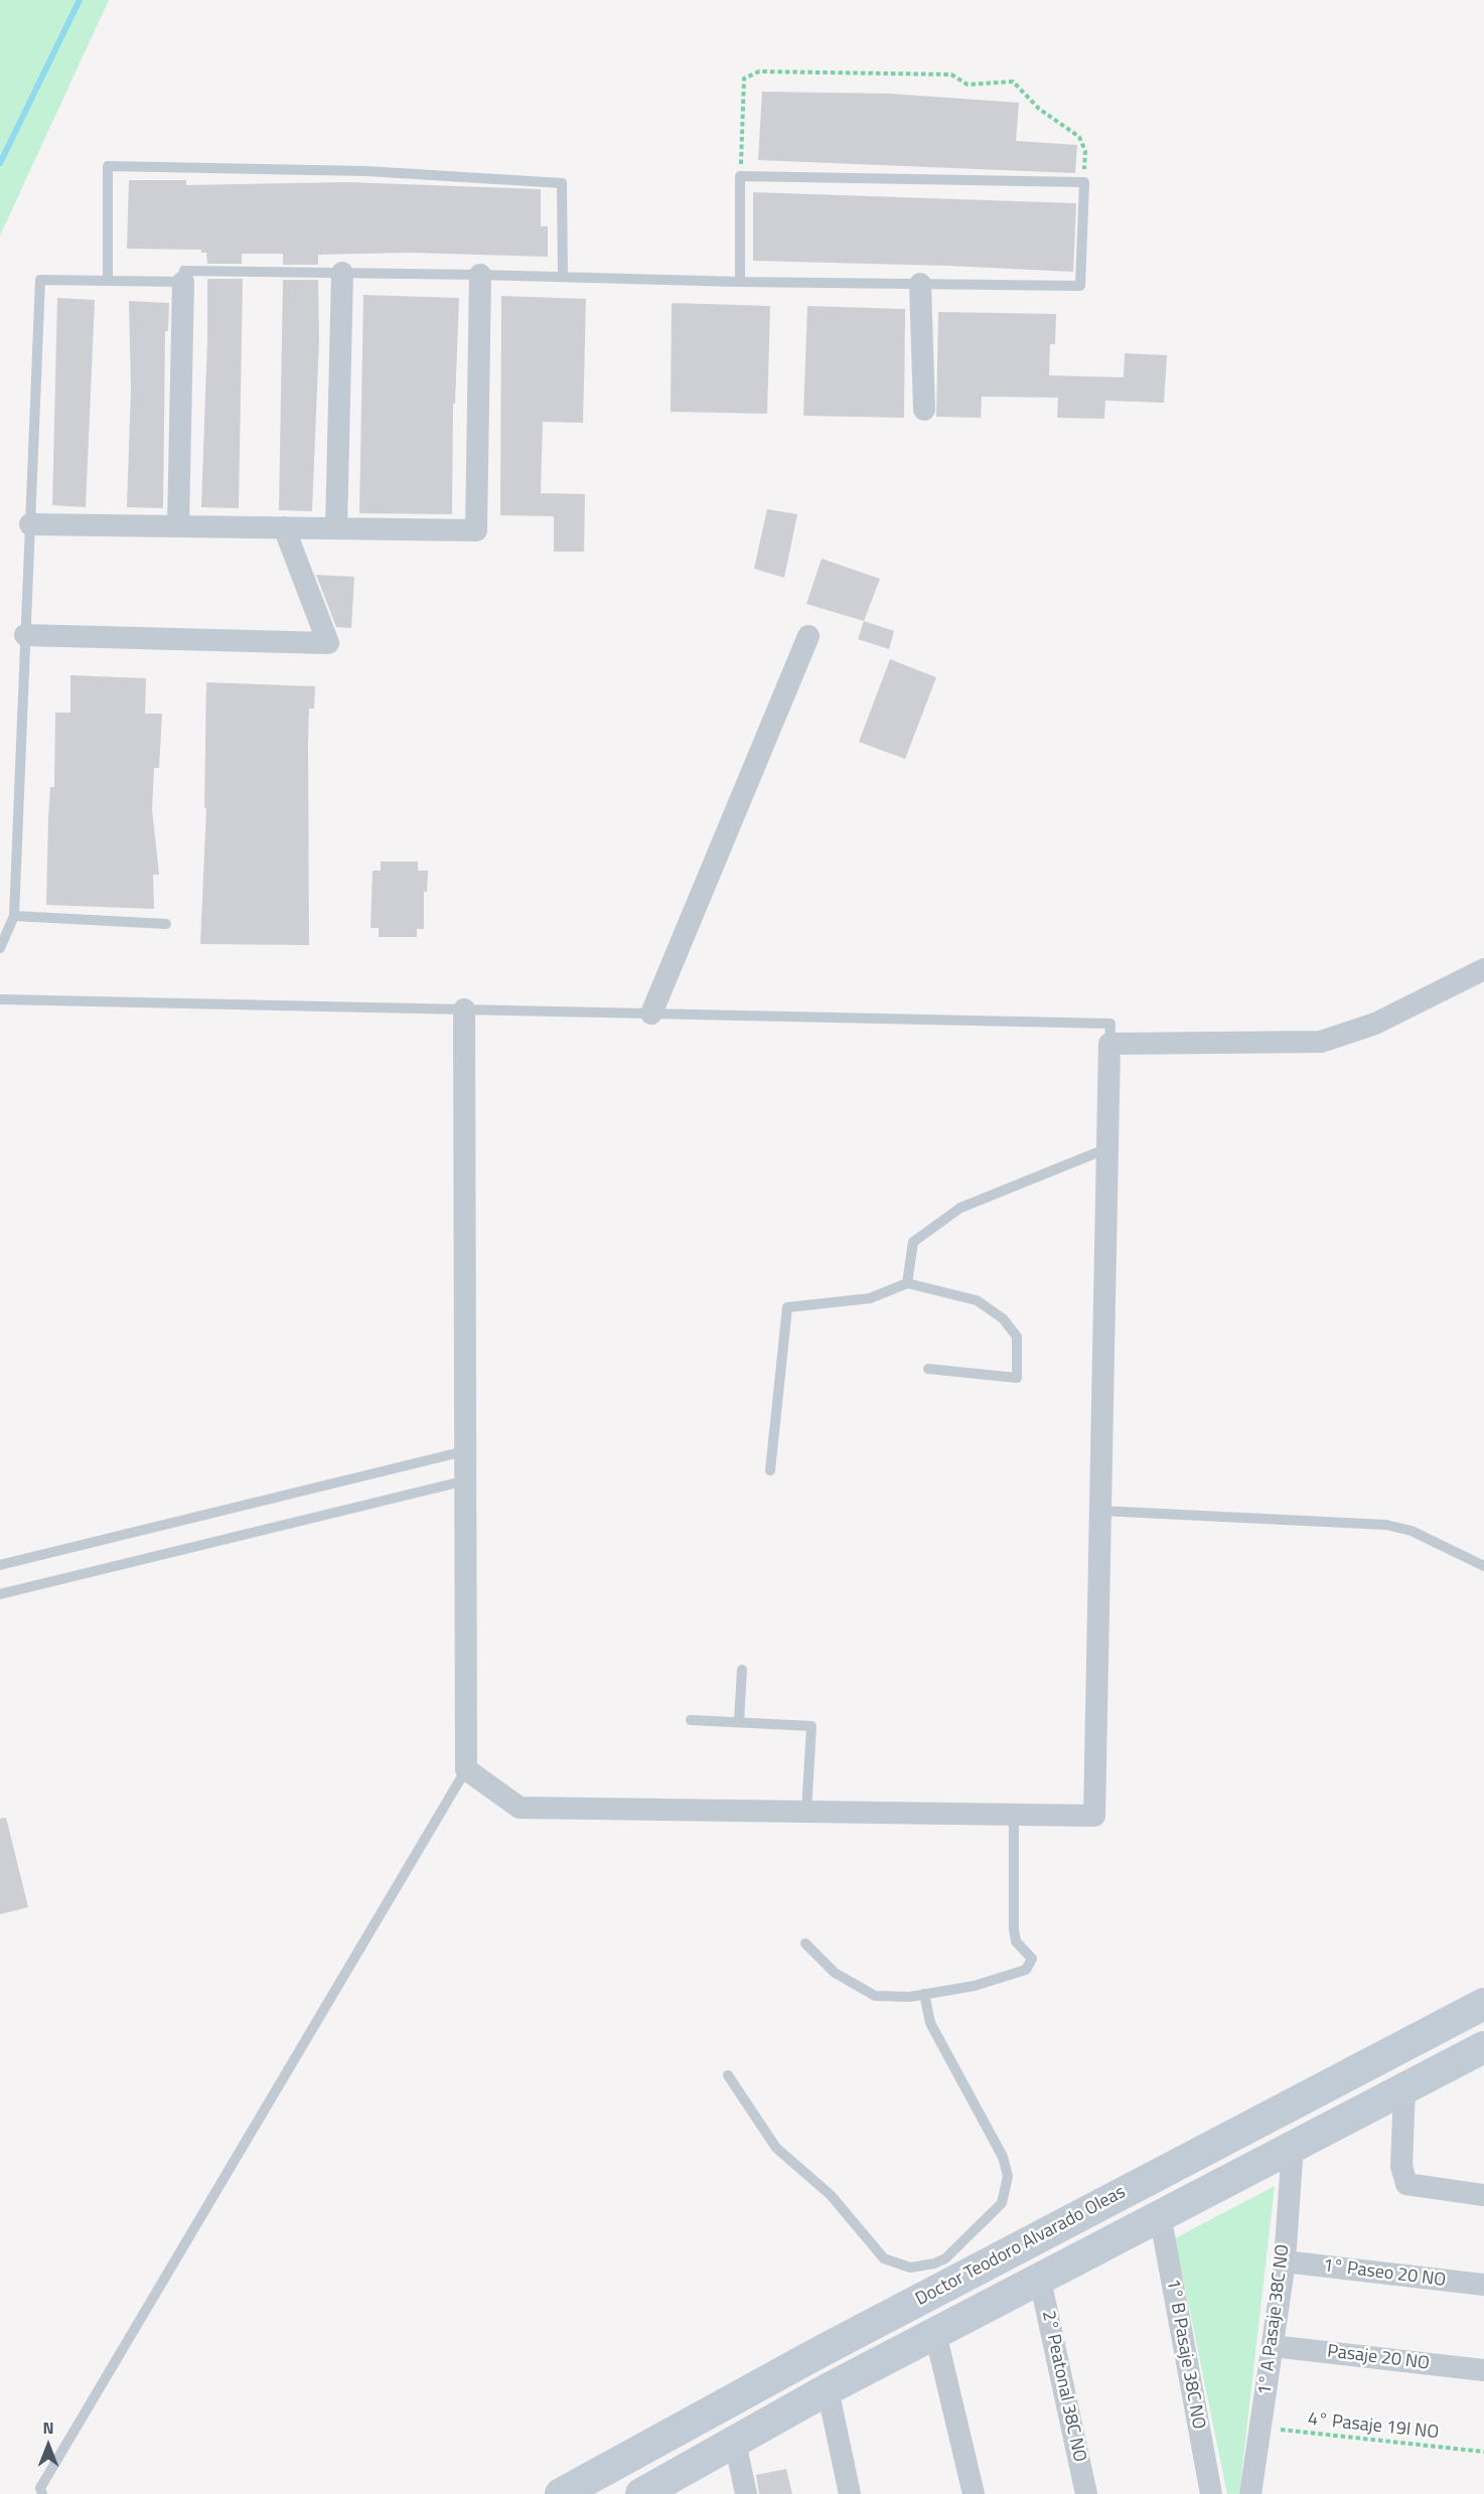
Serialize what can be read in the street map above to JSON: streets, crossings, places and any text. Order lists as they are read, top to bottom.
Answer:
{
  "streets": {
    "main road": ["Doctor Teodoro Alvarado Oleas"],
    "street": [
      "1° Paseo 20 NO",
      "1° A Pasaje 38C NO",
      "1° B Pasaje 38C NO",
      "Pasaje 20 NO",
      "2° Peatonal 38C NO"
    ],
    "path": ["4° Pasaje 19I NO"]
  },
  "crossings": [
    ["Doctor Teodoro Alvarado Oleas", "1° A Pasaje 38C NO"],
    ["Doctor Teodoro Alvarado Oleas", "1° B Pasaje 38C NO"],
    ["Doctor Teodoro Alvarado Oleas", "2° Peatonal 38C NO"],
    ["1° Paseo 20 NO", "1° A Pasaje 38C NO"],
    ["1° A Pasaje 38C NO", "Pasaje 20 NO"],
    ["1° A Pasaje 38C NO", "4° Pasaje 19I NO"]
  ],
  "north": "top"
}
